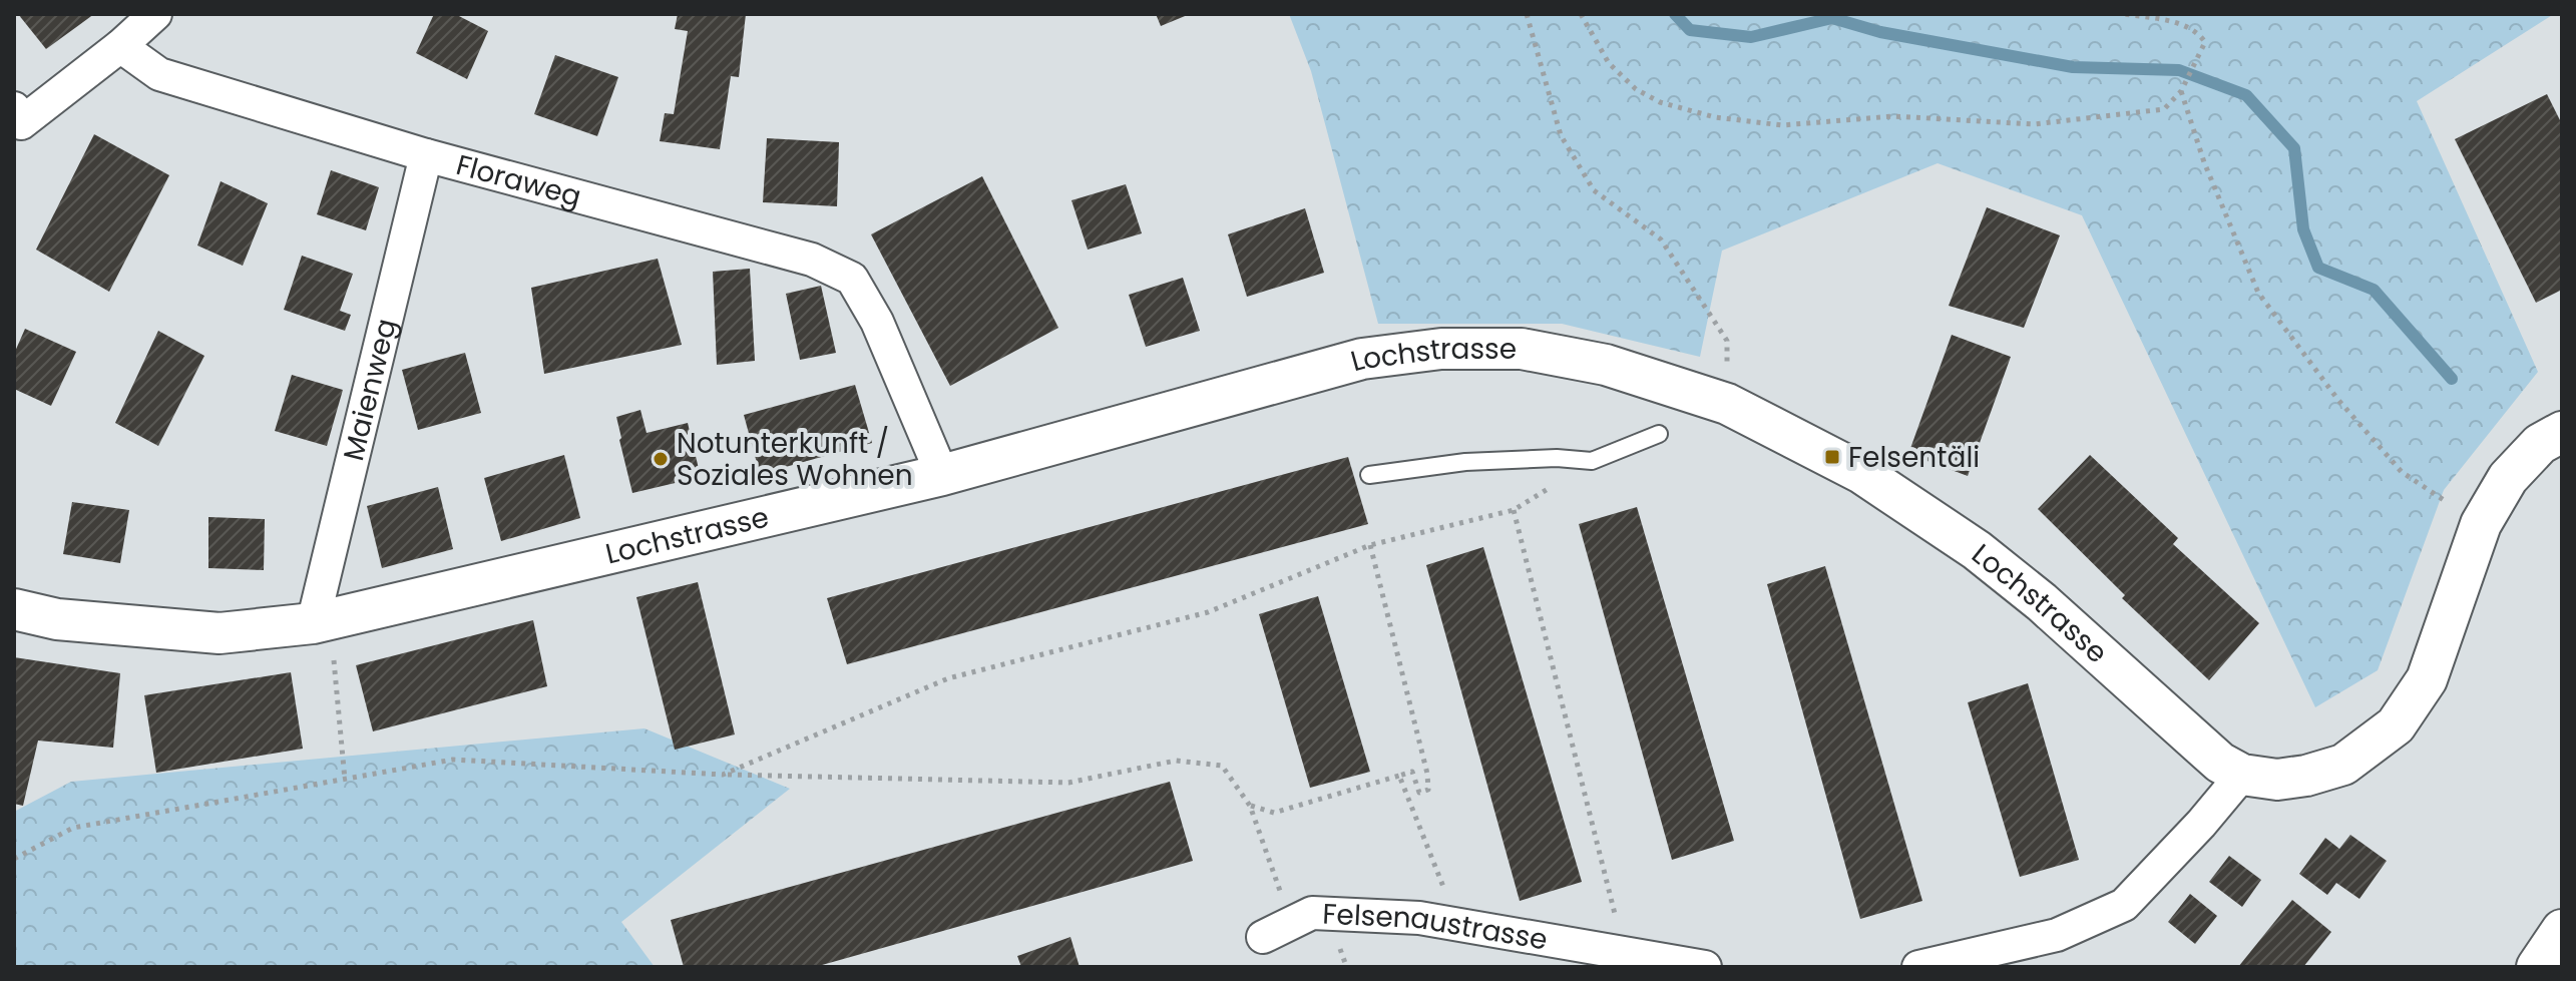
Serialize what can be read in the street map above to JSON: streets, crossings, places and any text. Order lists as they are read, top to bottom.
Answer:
{
  "streets": {
    "street": [
      "Floraweg",
      "Lochstrasse",
      "Maienweg",
      "Felsenaustrasse"
    ]
  },
  "crossings": [
    ["Floraweg", "Lochstrasse"],
    ["Floraweg", "Maienweg"],
    ["Lochstrasse", "Maienweg"]
  ],
  "places": {
    "transit": ["Felsentäli"],
    "other": ["Notunterkunft / Soziales Wohnen"]
  }
}
